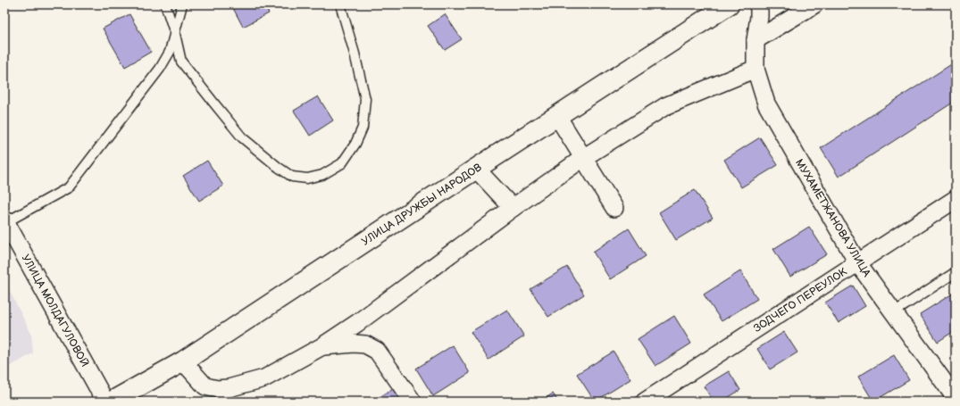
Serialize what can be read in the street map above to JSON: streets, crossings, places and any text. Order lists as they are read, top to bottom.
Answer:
{
  "streets": {
    "street": [
      "УЛИЦА ДРУЖБЫ НАРОДОВ",
      "МУХАМЕТЖАНОВА УЛИЦА",
      "ЗОДЧЕГО ПЕРЕУЛОК",
      "УЛИЦА МОЛДАГУЛОВОЙ"
    ]
  },
  "crossings": [
    ["МУХАМЕТЖАНОВА УЛИЦА", "ЗОДЧЕГО ПЕРЕУЛОК"]
  ]
}
